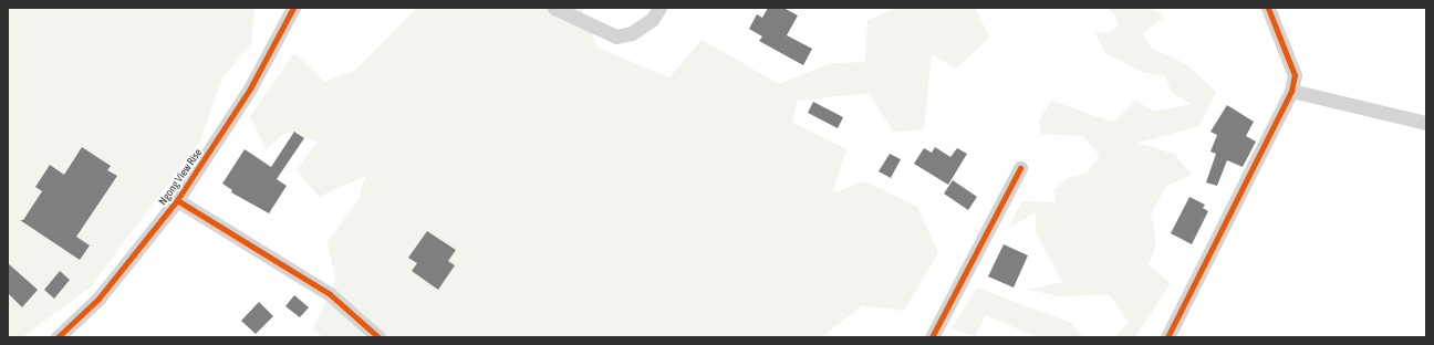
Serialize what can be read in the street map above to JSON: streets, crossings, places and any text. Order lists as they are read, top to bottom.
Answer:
{
  "streets": {
    "street": ["Ngong View Rise"]
  }
}
